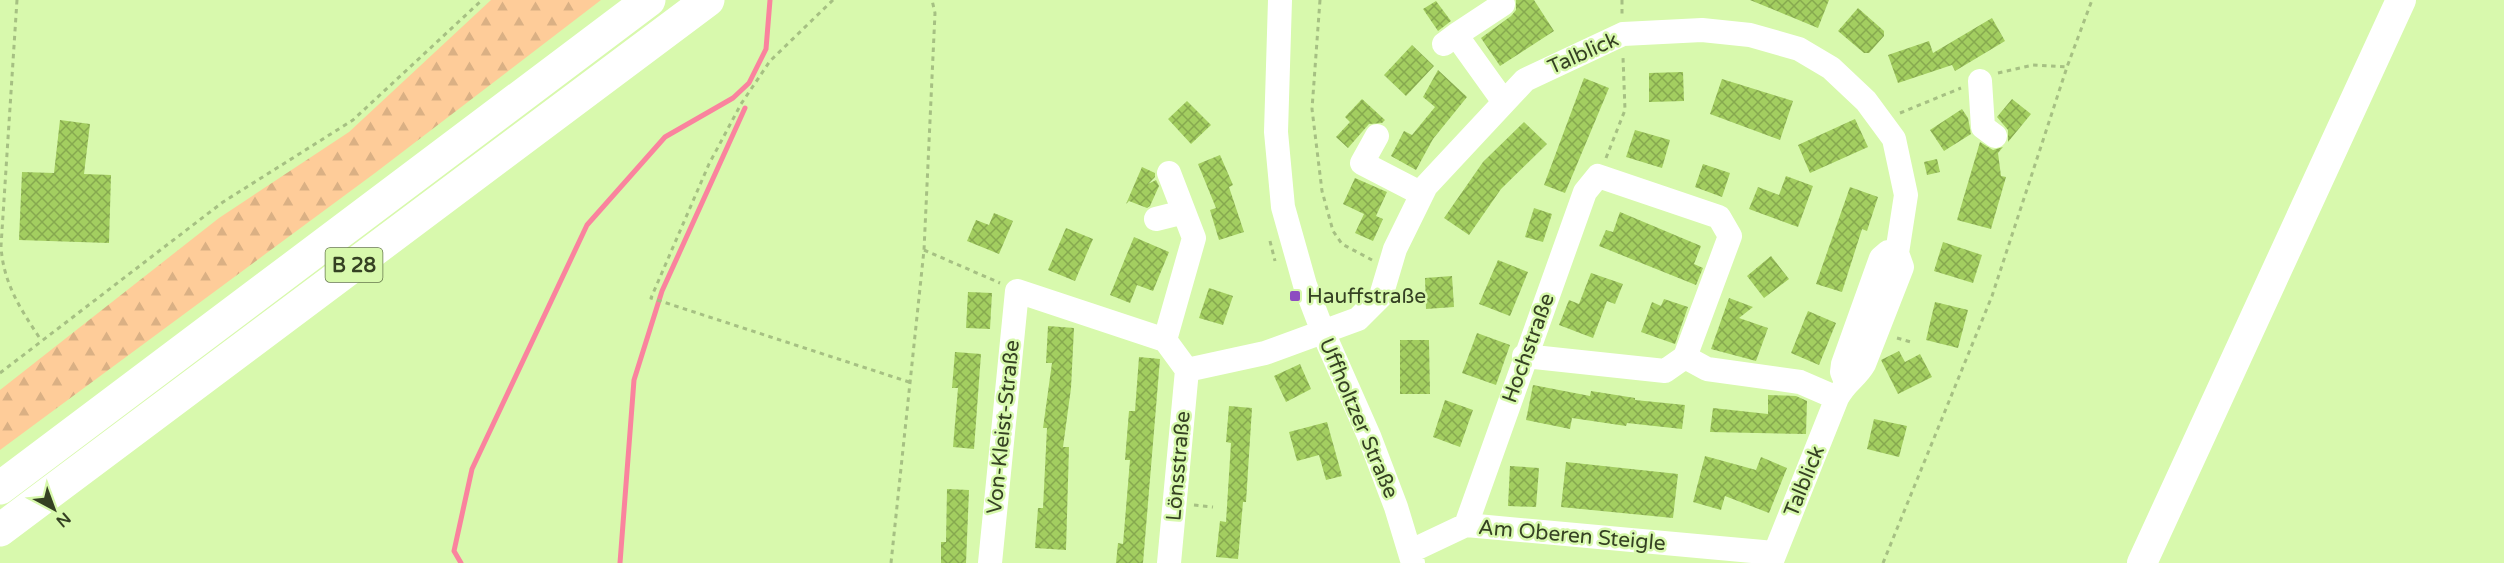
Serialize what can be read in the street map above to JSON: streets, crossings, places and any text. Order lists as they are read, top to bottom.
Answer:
{
  "streets": {
    "highway": ["B 28"],
    "street": [
      "Talblick",
      "Hochstraße",
      "Uffholtzer Straße",
      "Von-Kleist-Straße",
      "Lönsstraße",
      "Am Oberen Steigle"
    ]
  },
  "crossings": [
    ["Talblick", "Uffholtzer Straße"],
    ["Talblick", "Am Oberen Steigle"],
    ["Hochstraße", "Am Oberen Steigle"],
    ["Uffholtzer Straße", "Am Oberen Steigle"]
  ],
  "places": {
    "transit": ["Hauffstraße"]
  },
  "north": "bottom right"
}
